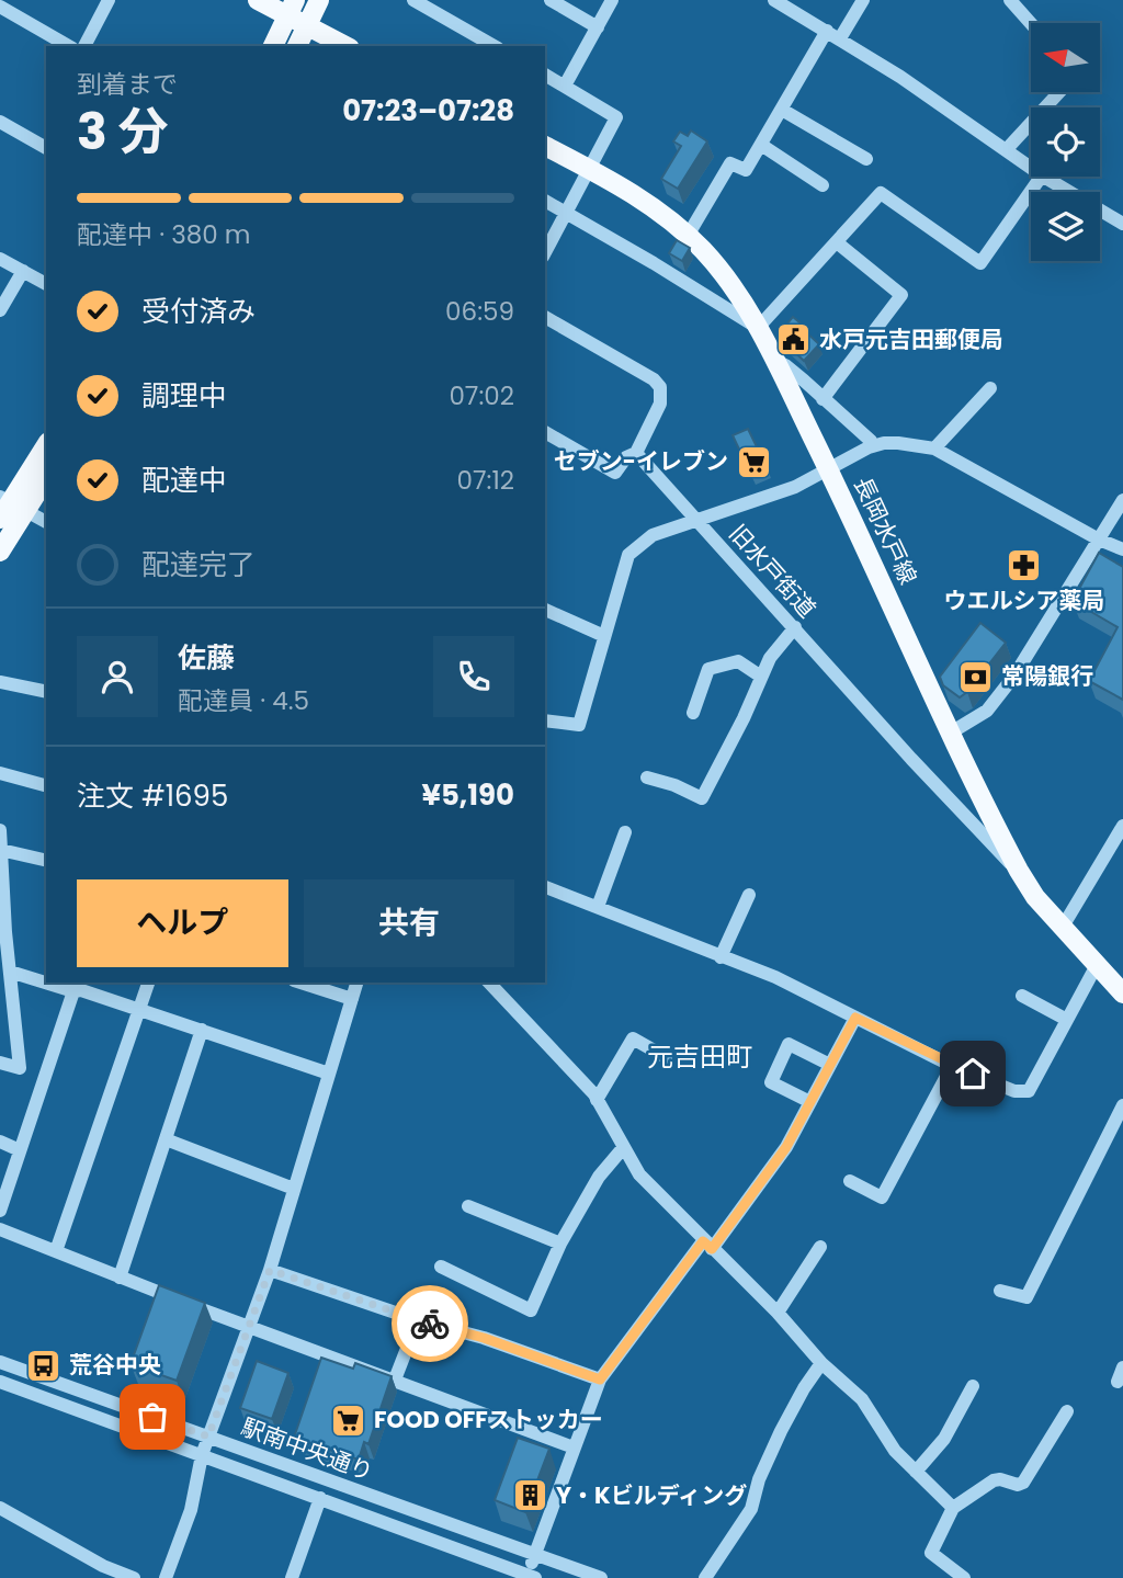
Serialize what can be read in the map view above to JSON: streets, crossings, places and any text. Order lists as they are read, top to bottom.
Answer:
{
  "streets": {
    "main road": ["長岡水戸線"],
    "street": ["旧水戸街道", "駅南中央通り"]
  },
  "crossings": [
    ["長岡水戸線", "旧水戸街道"]
  ],
  "districts": ["元吉田町"],
  "places": {
    "public building": ["水戸元吉田郵便局"],
    "supermarket": ["セブン-イレブン", "FOOD OFFストッカー"],
    "pharmacy": ["ウエルシア薬局"],
    "bank": ["常陽銀行"],
    "bus stop": ["荒谷中央"],
    "building": ["Y・Kビルディング"]
  },
  "north": "left",
  "page": {
    "heading": ["3 分", "到着まで", "07:23–07:28"],
    "panel": [
      "佐藤",
      "配達員 · 4.5",
      "注文 #1695",
      "¥5,190"
    ],
    "bar": "配達中 · 380 m",
    "list": [
      ["受付済み", "06:59"],
      ["調理中", "07:02"],
      ["配達中", "07:12"],
      "配達完了"
    ],
    "buttons": ["ヘルプ", "共有"]
  }
}
